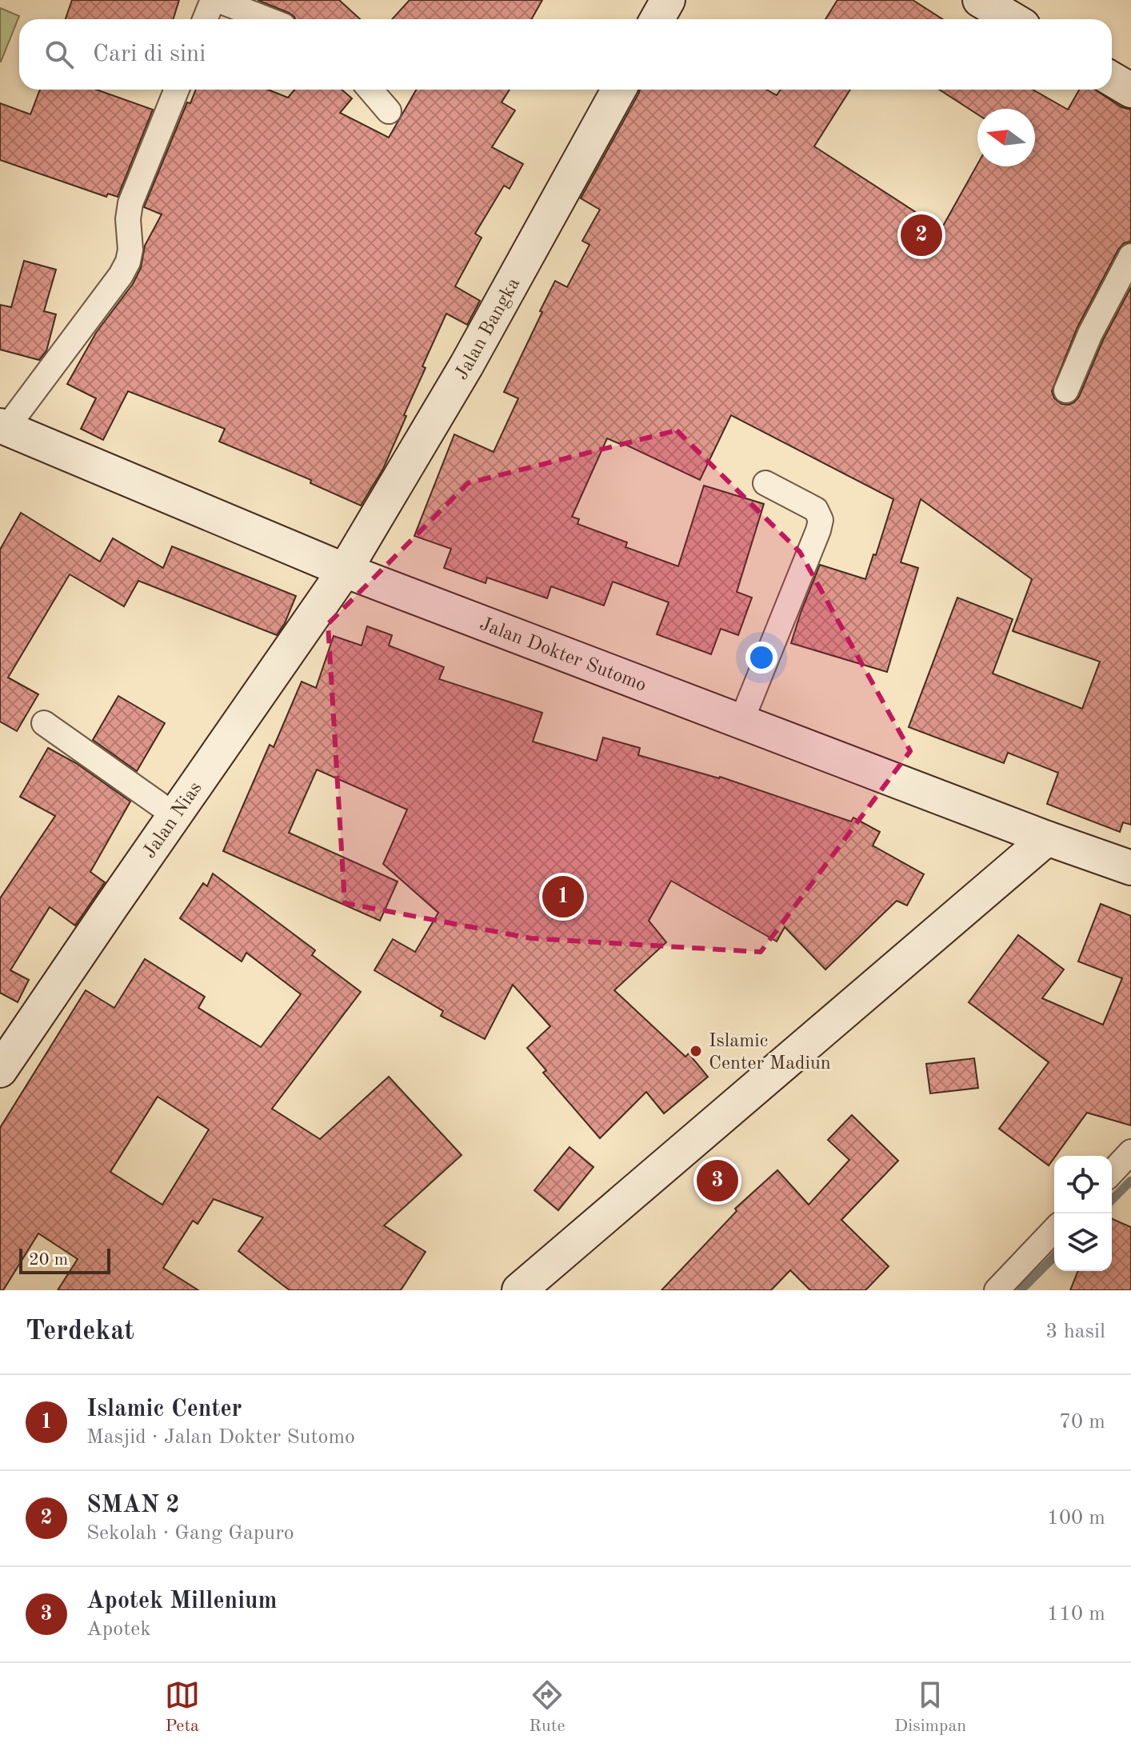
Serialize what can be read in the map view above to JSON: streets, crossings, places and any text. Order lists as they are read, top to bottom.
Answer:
{
  "streets": {
    "main road": ["Jalan Bangka", "Jalan Dokter Sutomo", "Jalan Nias"]
  },
  "crossings": [
    ["Jalan Bangka", "Jalan Dokter Sutomo"],
    ["Jalan Bangka", "Jalan Nias"],
    ["Jalan Dokter Sutomo", "Jalan Nias"]
  ],
  "places": ["Islamic Center Madiun"],
  "scale_bar": "20 m",
  "north": "left",
  "page": {
    "search": "Cari di sini",
    "pins": ["2", "1", "3"],
    "scale": "20 m",
    "heading": ["Terdekat", "3 hasil"],
    "list": [
      {
        "mark": "1",
        "name": "Islamic Center",
        "note": "Masjid · Jalan Dokter Sutomo",
        "value": "70 m"
      },
      {
        "mark": "2",
        "name": "SMAN 2",
        "note": "Sekolah · Gang Gapuro",
        "value": "100 m"
      },
      {
        "mark": "3",
        "name": "Apotek Millenium",
        "note": "Apotek",
        "value": "110 m"
      }
    ],
    "nav": ["Peta", "Rute", "Disimpan"]
  }
}
